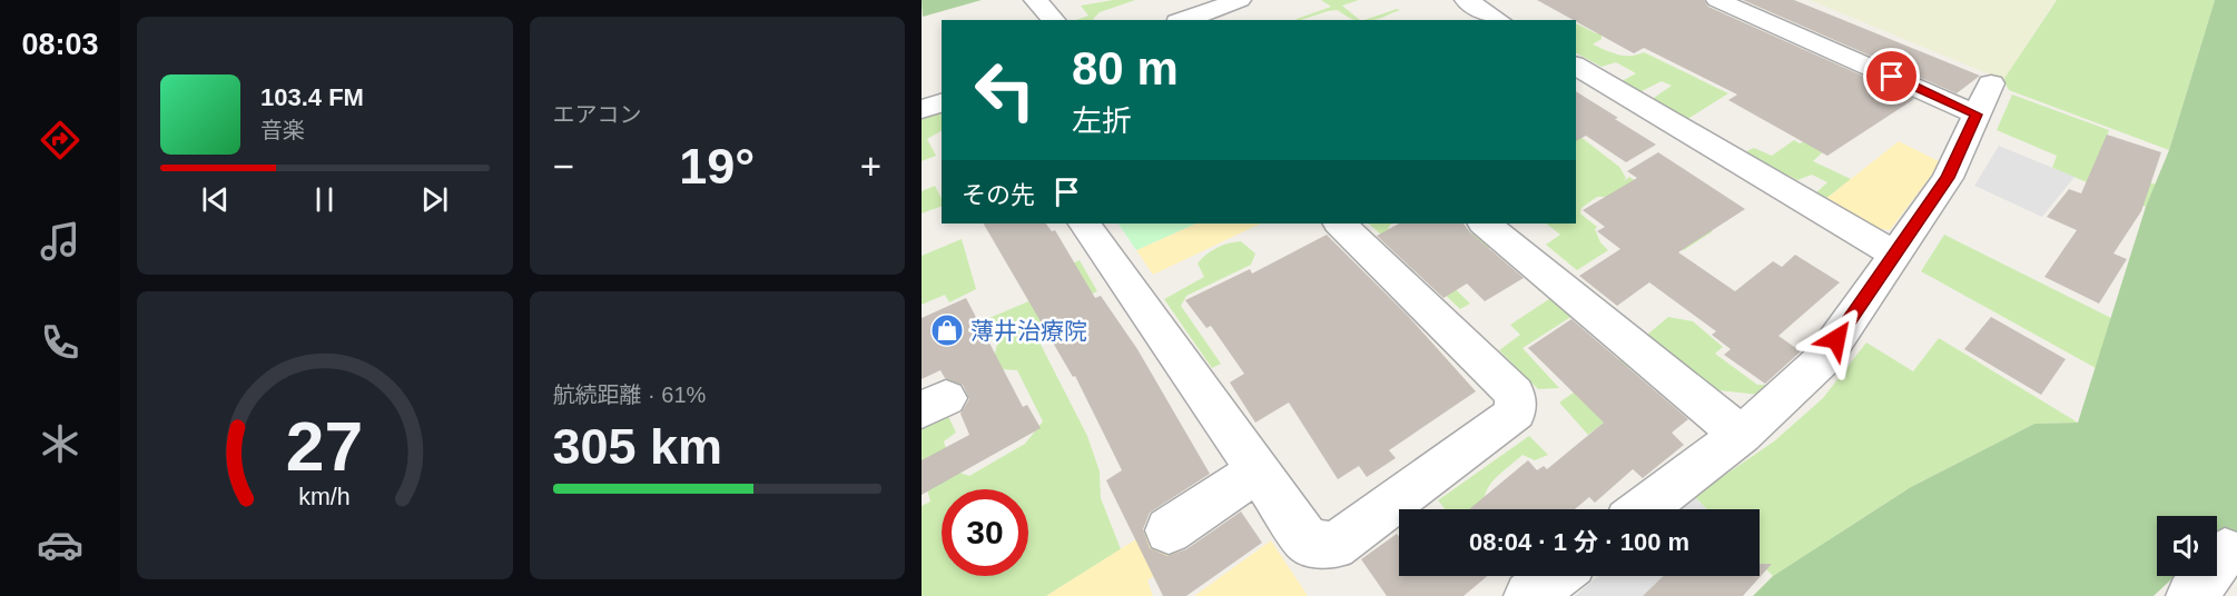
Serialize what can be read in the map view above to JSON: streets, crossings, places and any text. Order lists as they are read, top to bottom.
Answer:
{
  "places": {
    "shop": ["薄井治療院"]
  },
  "page": {
    "tabs": "08:03",
    "tile": [
      "エアコン",
      ["航続距離 · 61%", "305 km"]
    ],
    "turn": ["80 m", "左折"],
    "song": ["103.4 FM", "音楽"],
    "heat": ["−", "19°", "+"],
    "then": "その先",
    "limit": "30",
    "trip": "08:04 · 1 分 · 100 m",
    "gauge": ["27", "km/h"]
  }
}
